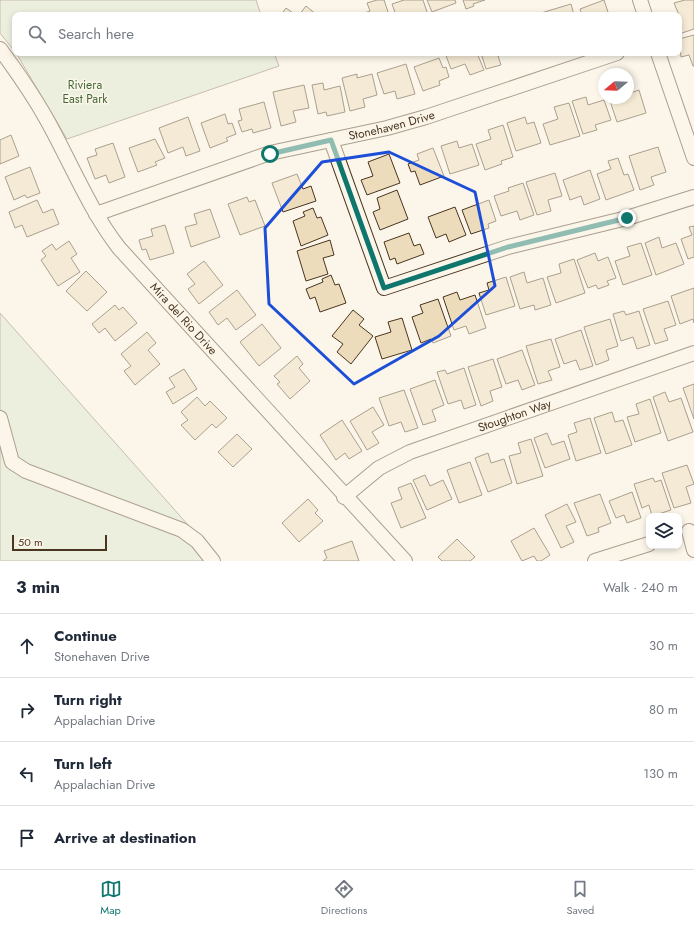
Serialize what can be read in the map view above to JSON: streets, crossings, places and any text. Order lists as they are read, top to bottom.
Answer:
{
  "streets": {
    "street": ["Stonehaven Drive", "Mira del Rio Drive", "Stoughton Way"]
  },
  "crossings": [
    ["Stonehaven Drive", "Mira del Rio Drive"],
    ["Mira del Rio Drive", "Stoughton Way"]
  ],
  "parks": ["Riviera East Park"],
  "scale_bar": "50 m",
  "north": "left",
  "page": {
    "search": "Search here",
    "scale": "50 m",
    "heading": ["3 min", "Walk · 240 m"],
    "list": [
      ["Continue", "Stonehaven Drive", "30 m"],
      ["Turn right", "Appalachian Drive", "80 m"],
      ["Turn left", "Appalachian Drive", "130 m"],
      "Arrive at destination"
    ],
    "nav": ["Map", "Directions", "Saved"]
  }
}
